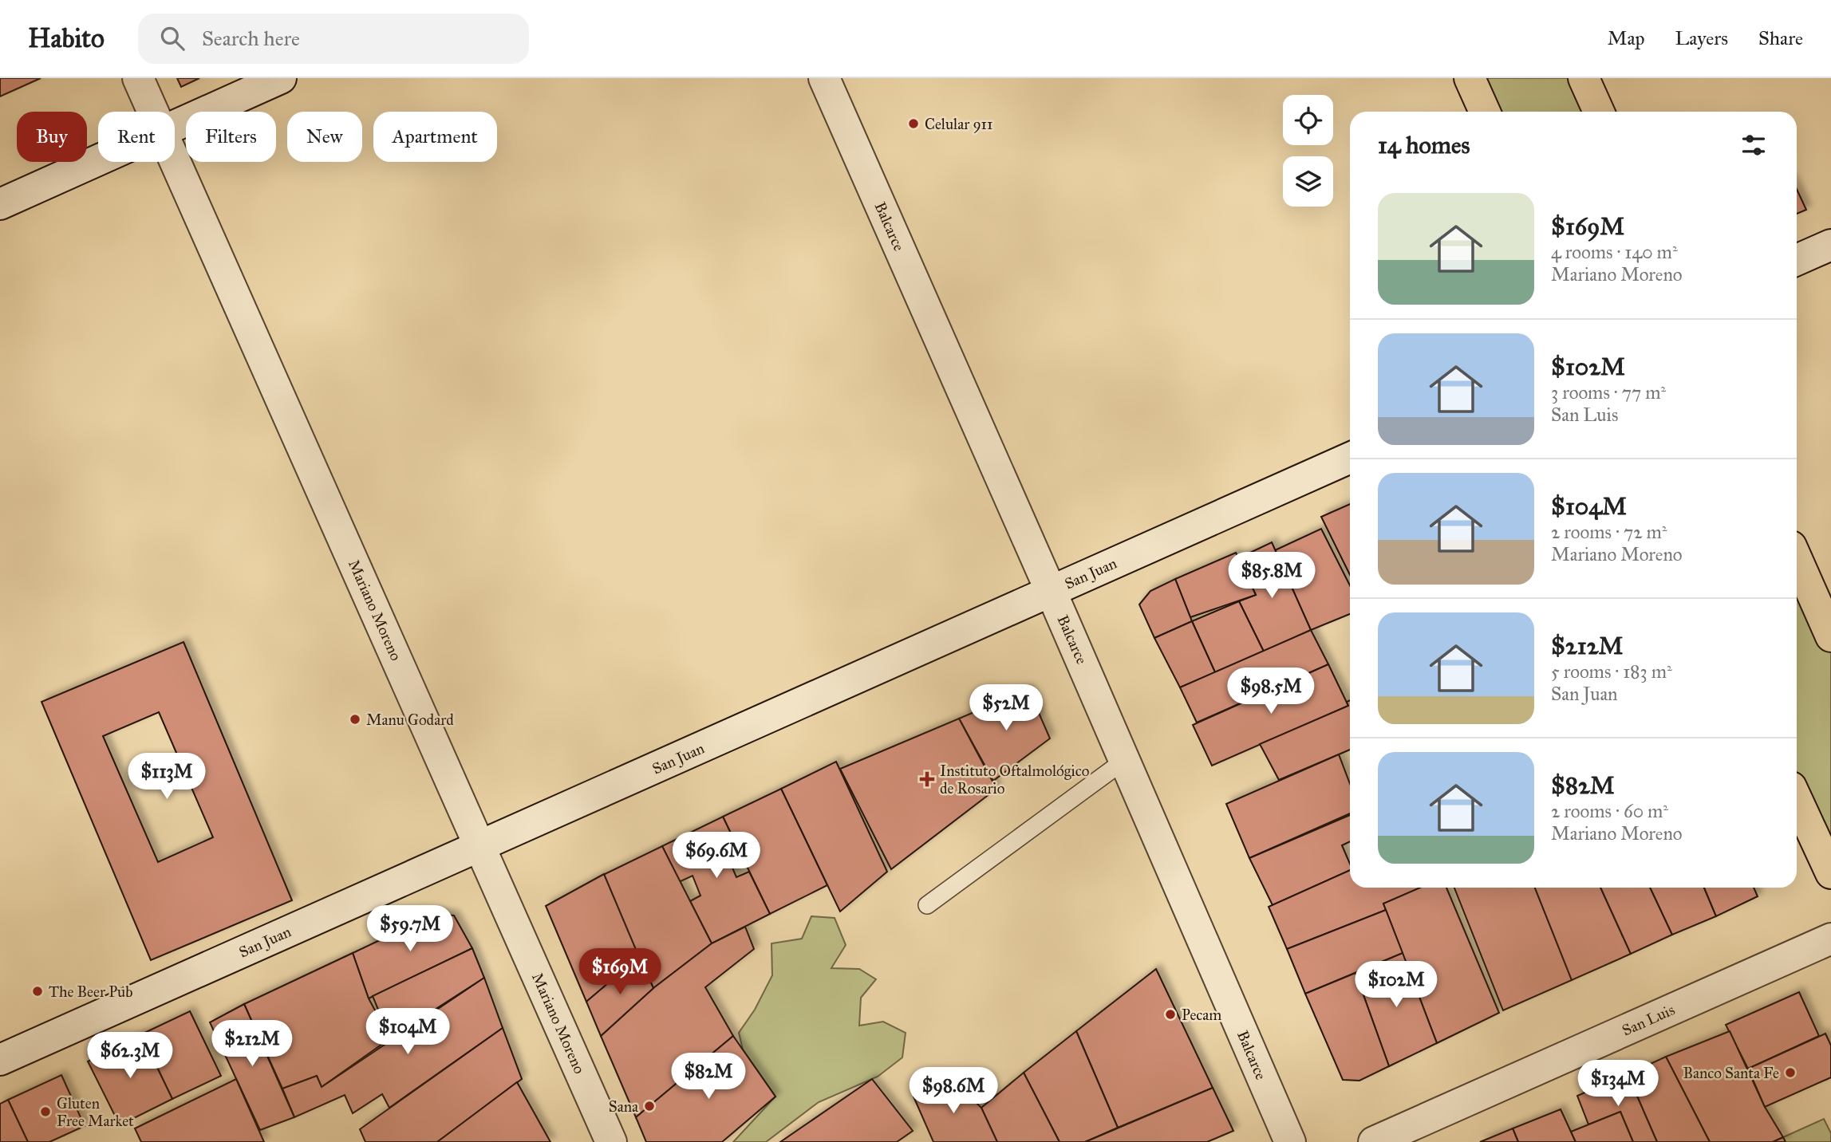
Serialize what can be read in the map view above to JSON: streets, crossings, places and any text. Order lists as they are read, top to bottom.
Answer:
{
  "streets": {
    "street": [
      "Balcarce",
      "San Juan",
      "Mariano Moreno",
      "San Luis"
    ]
  },
  "crossings": [
    ["Balcarce", "San Juan"],
    ["San Juan", "Mariano Moreno"]
  ],
  "places": {
    "other": [
      "Celular 911",
      "Manu Godard",
      "The Beer Pub",
      "Pecam",
      "Banco Santa Fe",
      "Sana",
      "Gluten Free Market"
    ],
    "health": ["Instituto Oftalmológico de Rosario"]
  },
  "page": {
    "header": "Habito",
    "search": "Search here",
    "nav": ["Map", "Layers", "Share"],
    "chip": [
      "Buy",
      "Rent",
      "Filters",
      "New",
      "Apartment"
    ],
    "heading": "14 homes",
    "list": [
      {
        "name": "$169M",
        "note": "4 rooms · 140 m² · Mariano Moreno"
      },
      {
        "name": "$102M",
        "note": "3 rooms · 77 m² · San Luis"
      },
      {
        "name": "$104M",
        "note": "2 rooms · 72 m² · Mariano Moreno"
      },
      {
        "name": "$212M",
        "note": "5 rooms · 183 m² · San Juan"
      },
      {
        "name": "$82M",
        "note": "2 rooms · 60 m² · Mariano Moreno"
      }
    ],
    "price": [
      "$85.8M",
      "$98.5M",
      "$52M",
      "$113M",
      "$69.6M",
      "$59.7M",
      "$169M",
      "$102M",
      "$104M",
      "$212M",
      "$62.3M",
      "$82M",
      "$134M",
      "$98.6M"
    ]
  }
}
